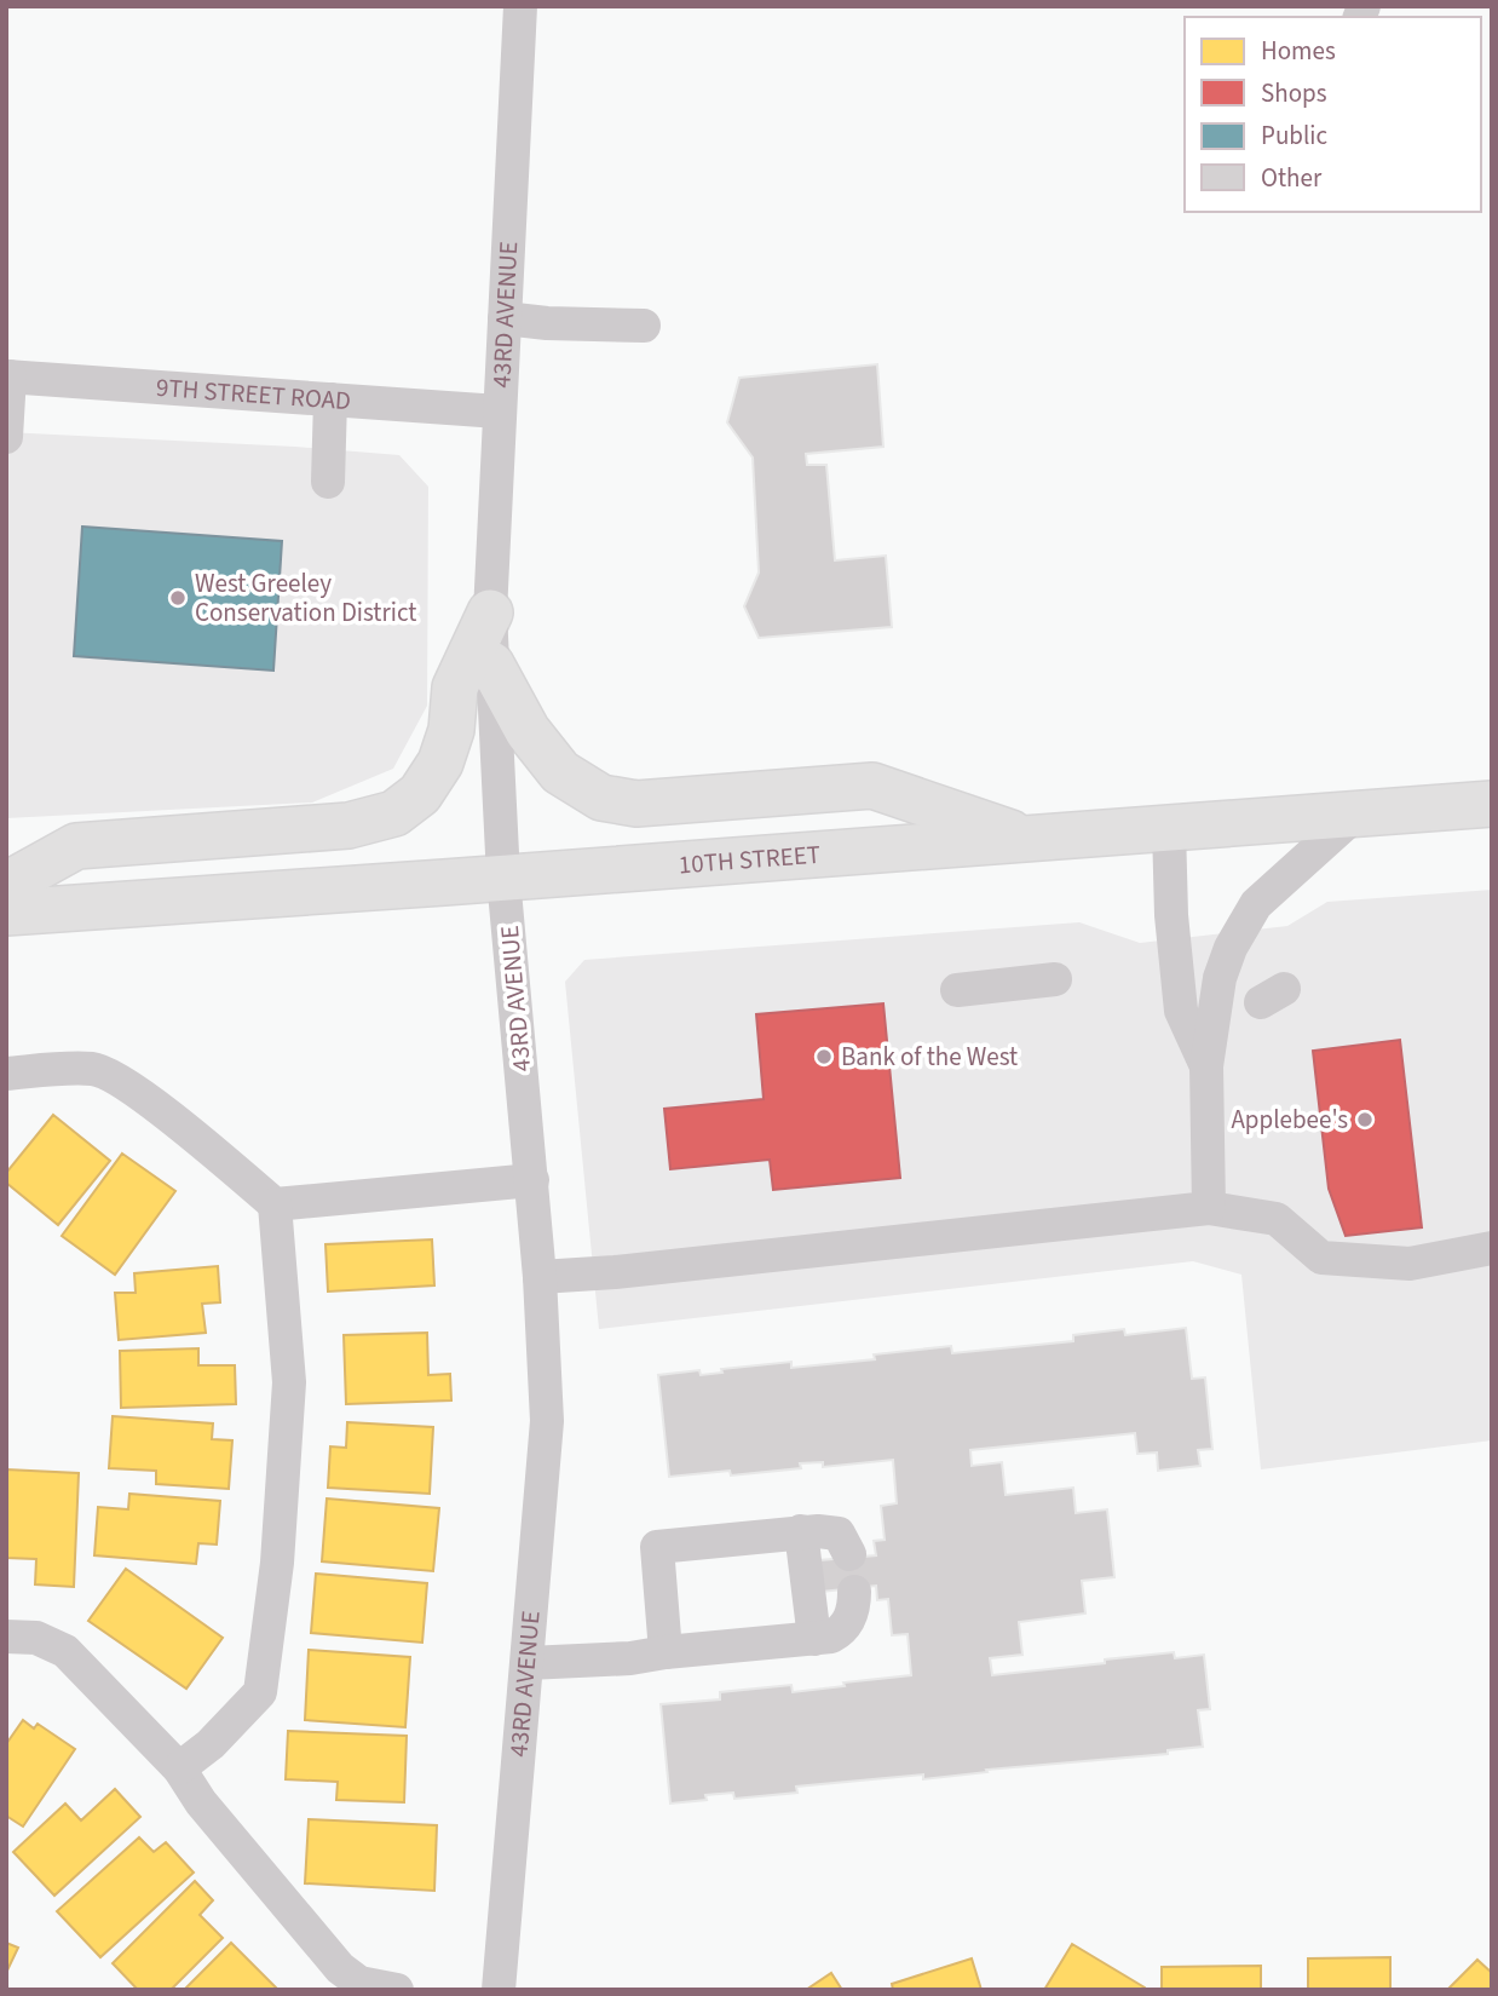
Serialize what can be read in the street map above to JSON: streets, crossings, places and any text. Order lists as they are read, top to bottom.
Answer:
{
  "streets": {
    "main road": ["10TH STREET"],
    "street": ["43RD AVENUE", "9TH STREET ROAD"]
  },
  "crossings": [
    ["43RD AVENUE", "9TH STREET ROAD"],
    ["43RD AVENUE", "10TH STREET"]
  ],
  "places": ["West Greeley Conservation District", "Bank of the West", "Applebee's"],
  "legend": [
    "Homes",
    "Shops",
    "Public",
    "Other"
  ]
}
